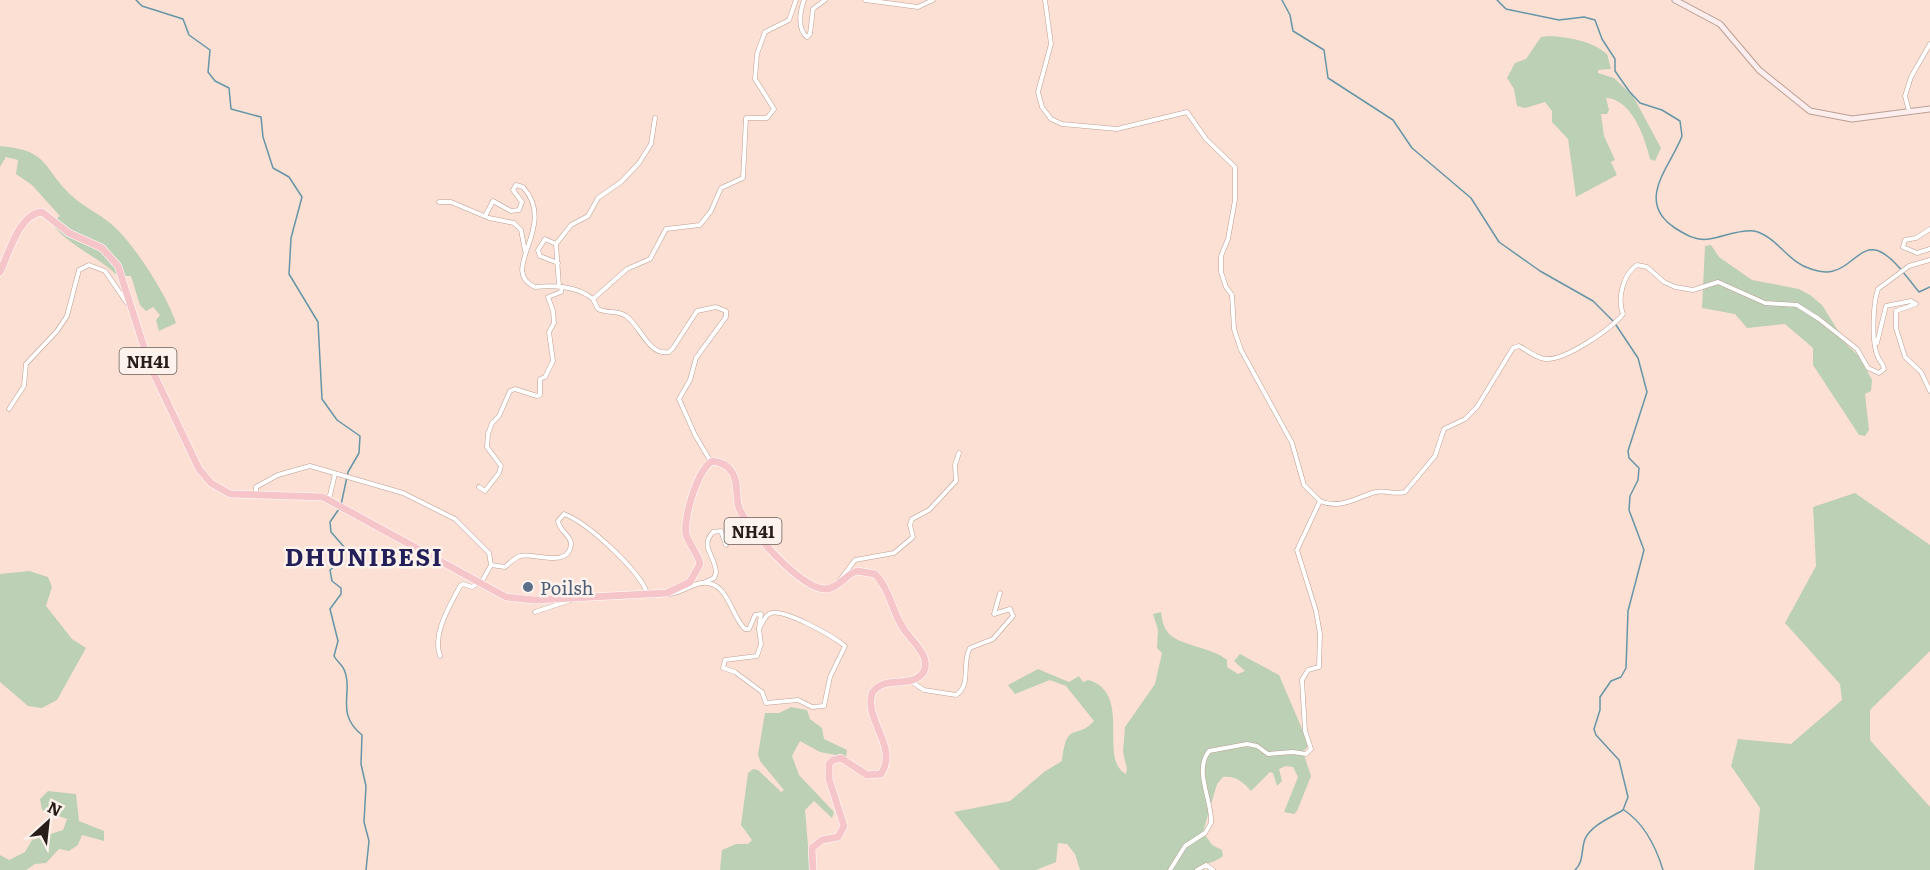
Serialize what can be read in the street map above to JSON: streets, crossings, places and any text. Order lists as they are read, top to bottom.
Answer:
{
  "streets": {
    "highway": ["NH41"]
  },
  "districts": ["DHUNIBESI"],
  "places": ["Poilsh"],
  "north": "top right"
}
